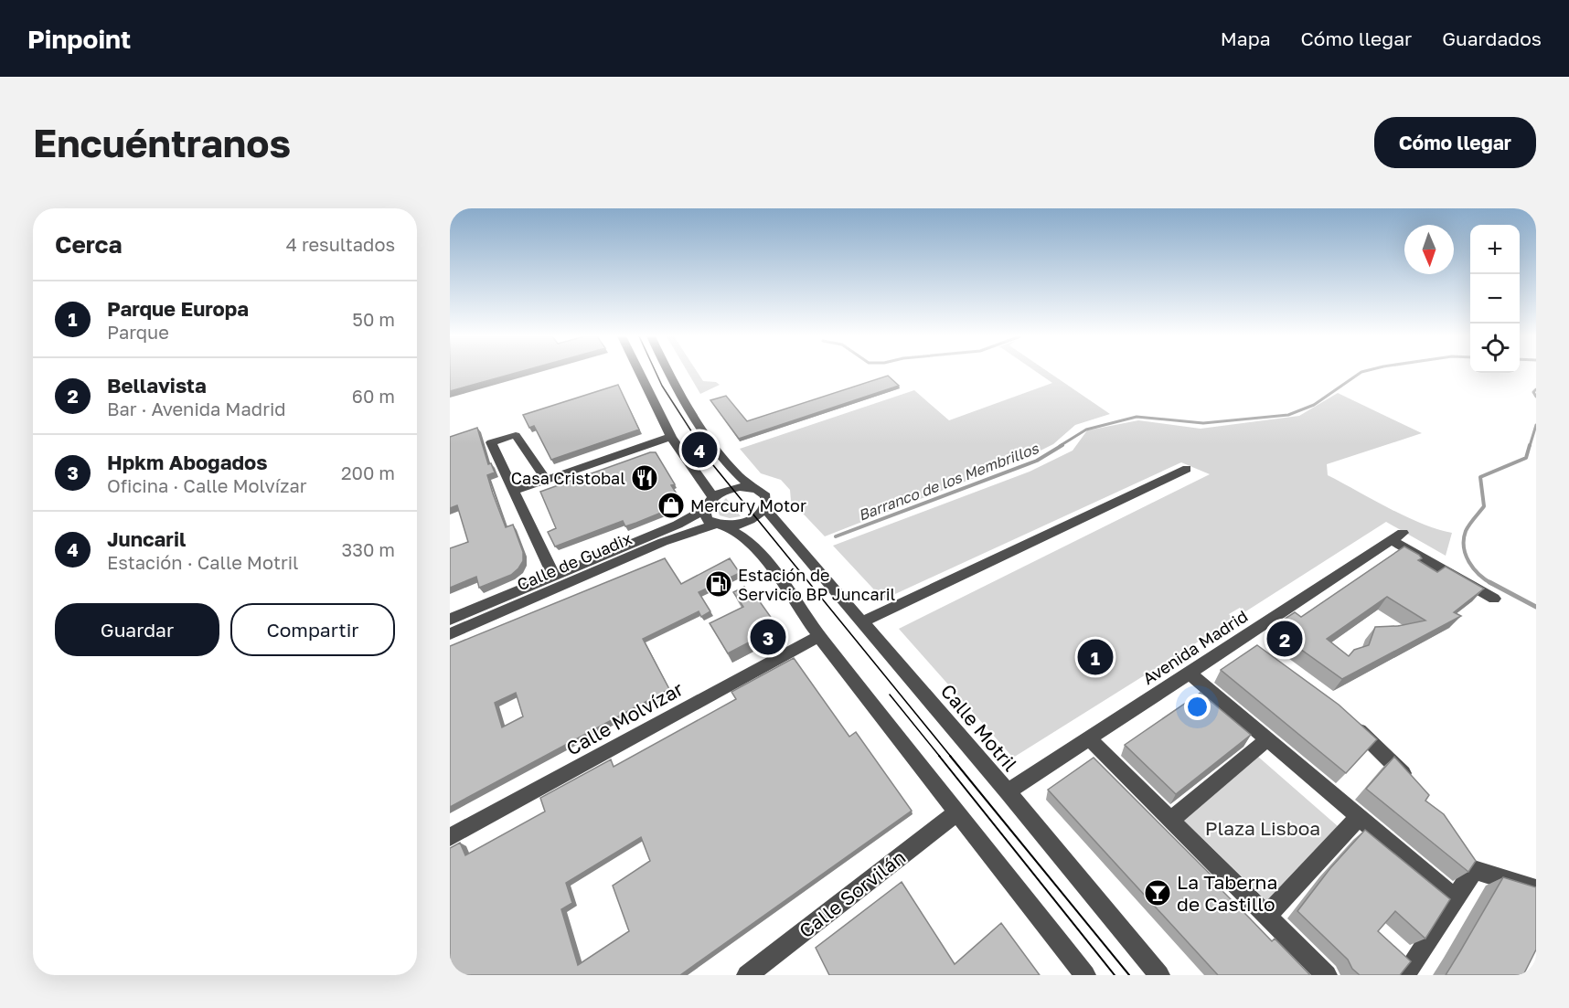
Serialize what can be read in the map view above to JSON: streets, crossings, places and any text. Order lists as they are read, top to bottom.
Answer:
{
  "streets": {
    "street": [
      "Calle de Guadix",
      "Avenida Madrid",
      "Calle Molvízar",
      "Calle Motril",
      "Calle Sorvilán"
    ]
  },
  "crossings": [
    ["Calle de Guadix", "Calle Motril"],
    ["Avenida Madrid", "Calle Motril"]
  ],
  "water": ["Barranco de los Membrillos"],
  "parks": ["Plaza Lisboa"],
  "places": {
    "restaurant": ["Casa Cristobal"],
    "shop": ["Mercury Motor"],
    "fuel station": ["Estación de Servicio BP Juncaril"],
    "bar": ["La Taberna de Castillo"]
  },
  "north": "bottom",
  "page": {
    "header": "Pinpoint",
    "nav": ["Mapa", "Cómo llegar", "Guardados"],
    "buttons": [
      "Cómo llegar",
      ["Guardar", "Compartir"]
    ],
    "title": "Encuéntranos",
    "heading": ["Cerca", "4 resultados"],
    "map_buttons": ["+", "−"],
    "list": [
      {
        "mark": "1",
        "name": "Parque Europa",
        "note": "Parque",
        "value": "50 m"
      },
      {
        "mark": "2",
        "name": "Bellavista",
        "note": "Bar · Avenida Madrid",
        "value": "60 m"
      },
      {
        "mark": "3",
        "name": "Hpkm Abogados",
        "note": "Oficina · Calle Molvízar",
        "value": "200 m"
      },
      {
        "mark": "4",
        "name": "Juncaril",
        "note": "Estación · Calle Motril",
        "value": "330 m"
      }
    ],
    "pins": [
      "4",
      "3",
      "2",
      "1"
    ]
  }
}
